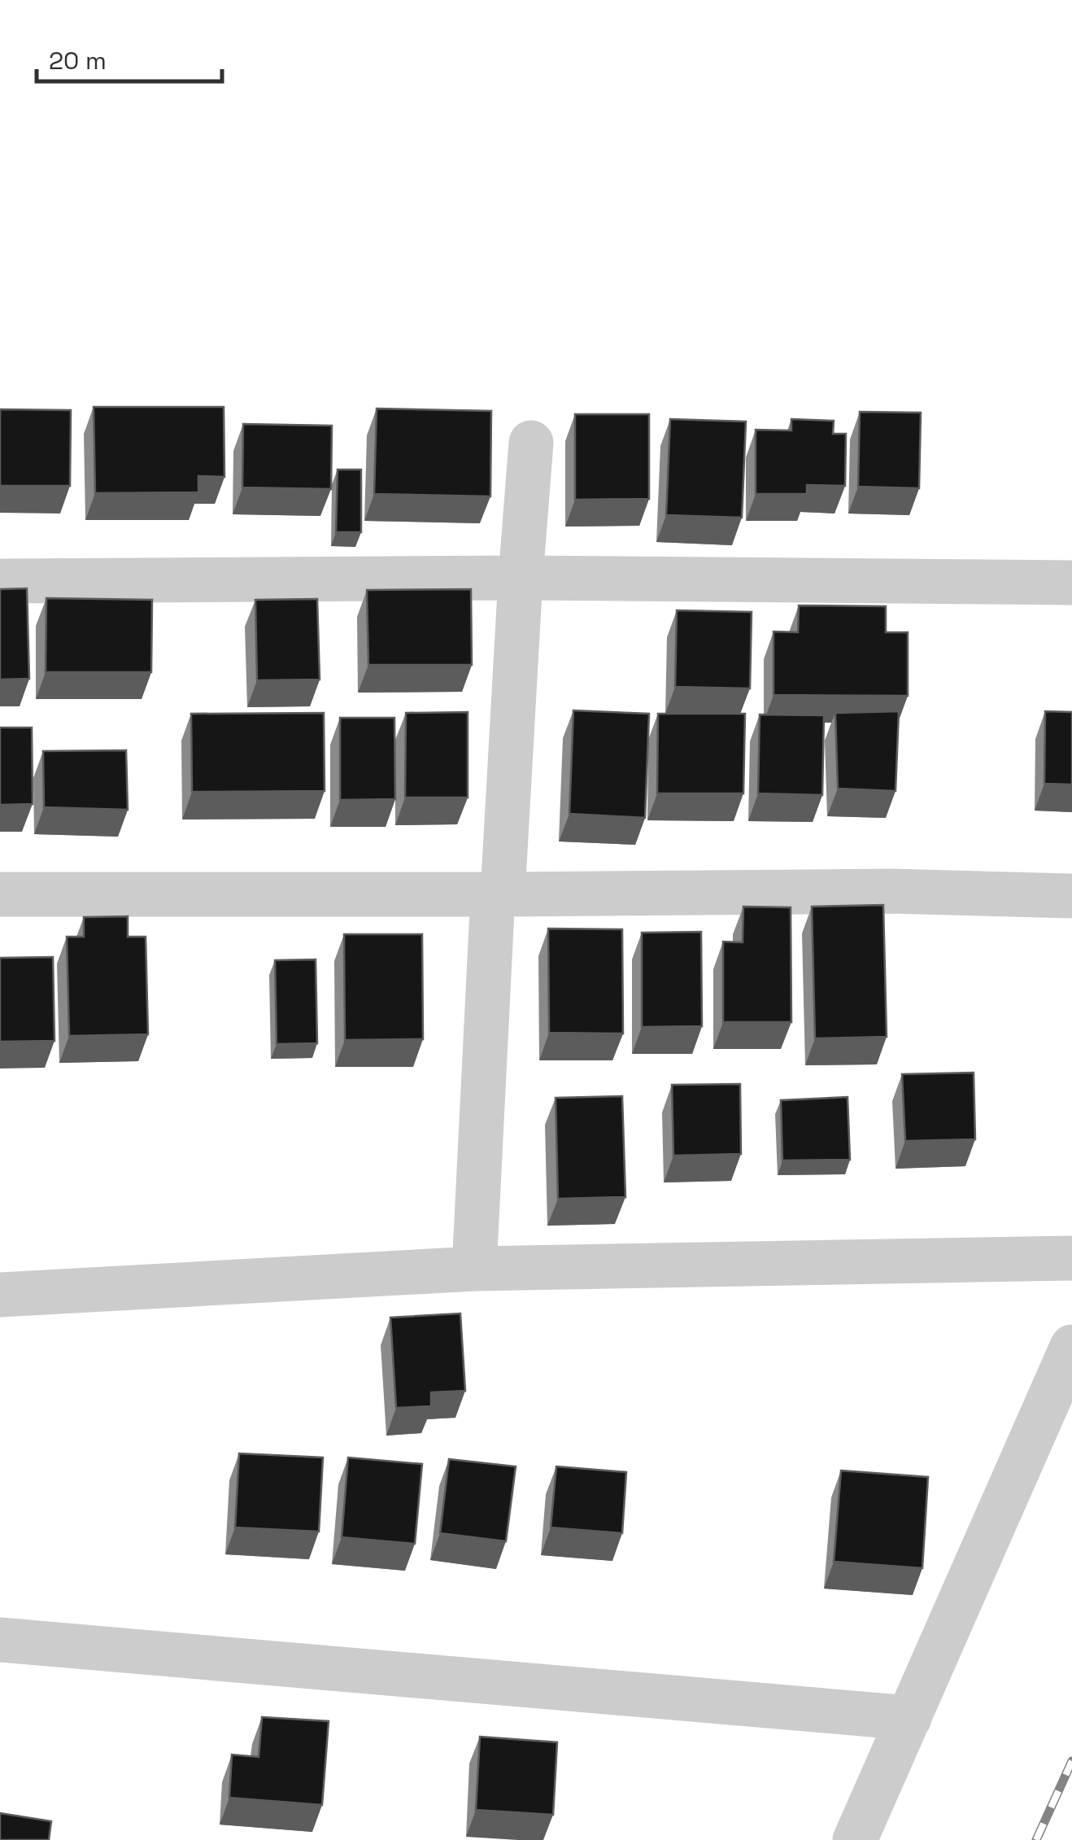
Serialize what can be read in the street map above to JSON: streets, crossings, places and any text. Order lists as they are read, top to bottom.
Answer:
{
  "scale_bar": "20 m"
}
